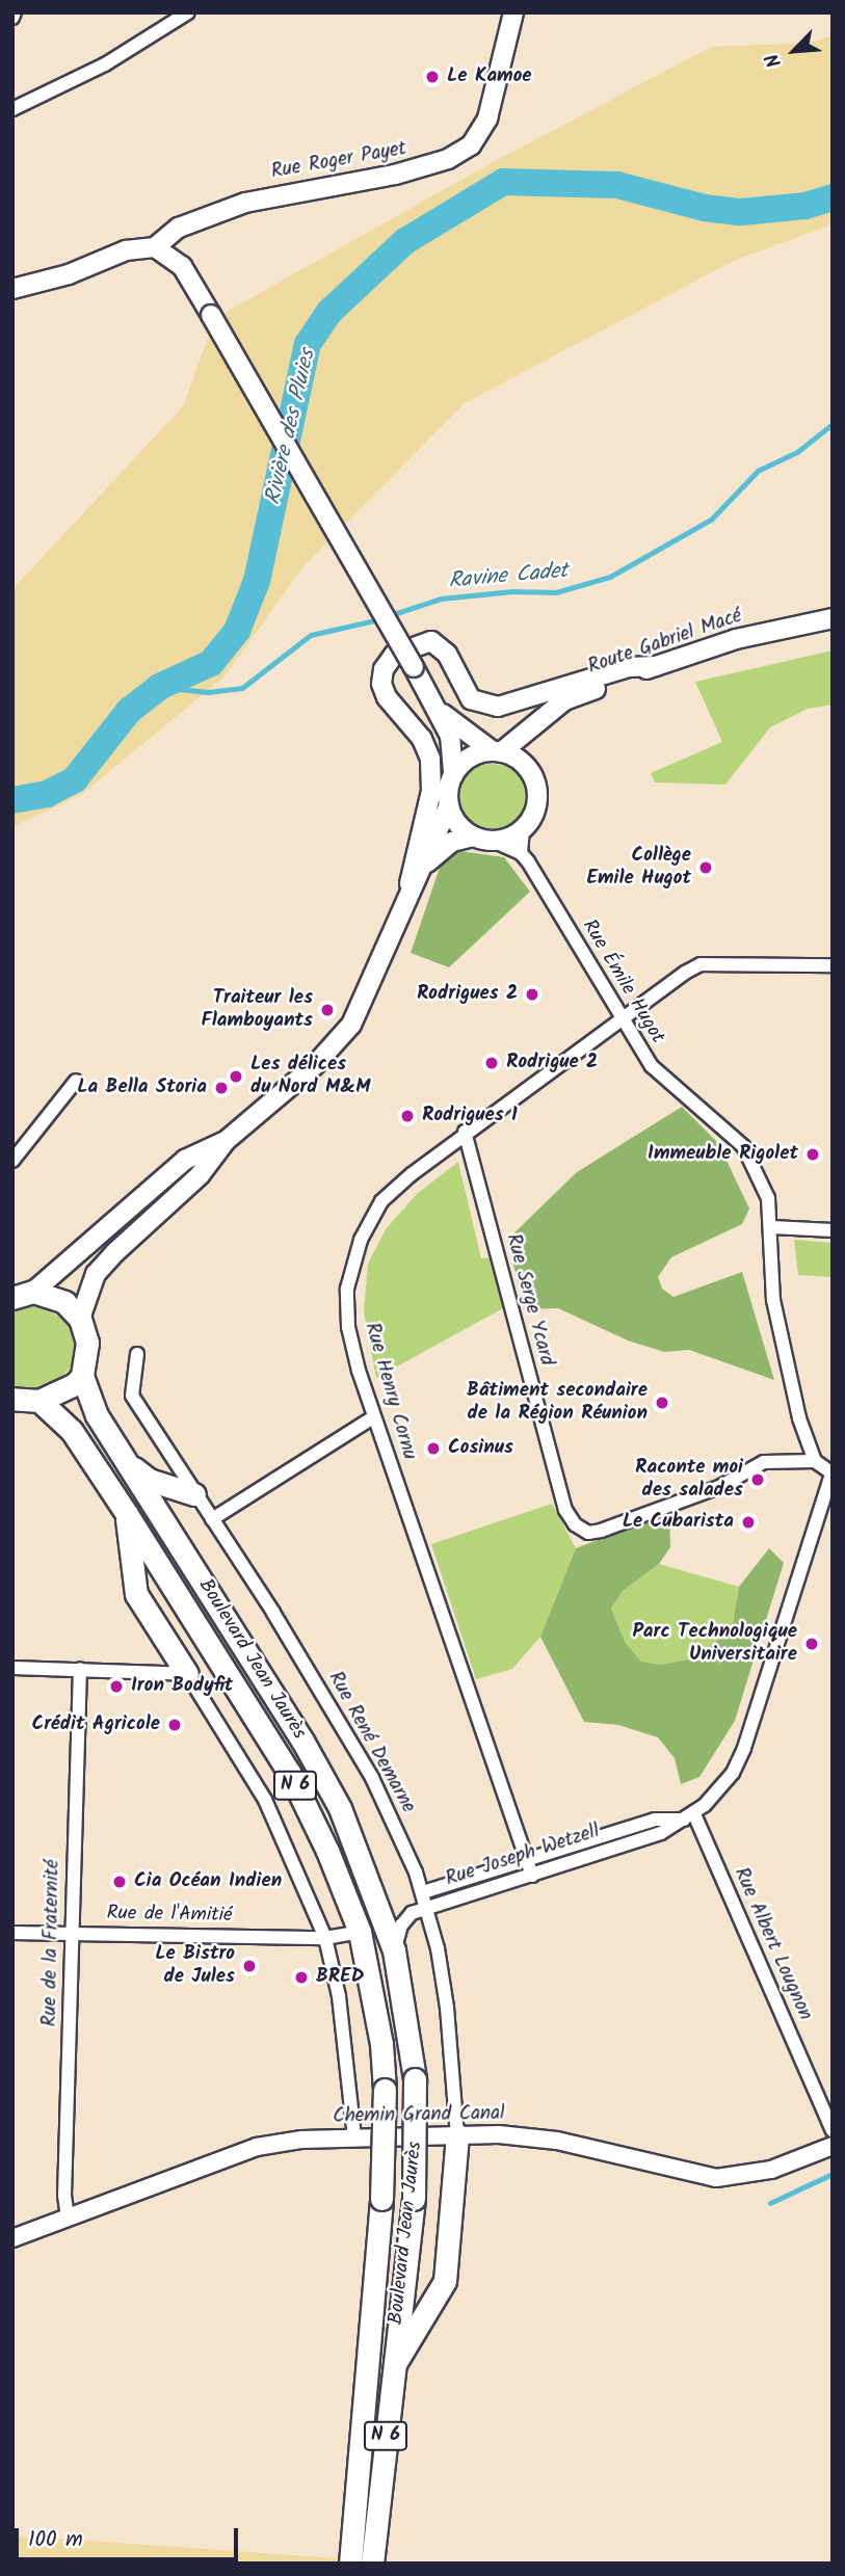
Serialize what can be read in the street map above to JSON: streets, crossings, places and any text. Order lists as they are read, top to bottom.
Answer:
{
  "streets": {
    "main road": [
      "Rue Roger Payet",
      "Route Gabriel Macé",
      "Boulevard Jean Jaurès",
      "N 6"
    ],
    "street": [
      "Rue Émile Hugot",
      "Rue Serge Ycard",
      "Rue Henry Cornu",
      "Rue René Demarne",
      "Rue Joseph Wetzell",
      "Rue de l'Amitié",
      "Rue de la Fraternité",
      "Rue Albert Lougnon",
      "Chemin Grand Canal"
    ]
  },
  "crossings": [
    ["Rue Émile Hugot", "Rue Serge Ycard"],
    ["Rue Émile Hugot", "Rue Henry Cornu"],
    ["Rue Serge Ycard", "Rue Henry Cornu"],
    ["Rue Henry Cornu", "Rue Joseph Wetzell"],
    ["Boulevard Jean Jaurès", "N 6"],
    ["Boulevard Jean Jaurès", "Rue Joseph Wetzell"],
    ["Boulevard Jean Jaurès", "Rue de l'Amitié"],
    ["Rue René Demarne", "Rue Joseph Wetzell"],
    ["Rue René Demarne", "Chemin Grand Canal"],
    ["Rue Joseph Wetzell", "Rue Albert Lougnon"],
    ["Rue de l'Amitié", "Rue de la Fraternité"],
    ["Rue de la Fraternité", "Chemin Grand Canal"]
  ],
  "water": ["Rivière des Pluies", "Ravine Cadet"],
  "places": [
    "Le Kamoe",
    "Collège Emile Hugot",
    "Rodrigues 2",
    "Traiteur les Flamboyants",
    "Rodrigue 2",
    "Les délices du Nord M&M",
    "La Bella Storia",
    "Rodrigues 1",
    "Immeuble Rigolet",
    "Bâtiment secondaire de la Région Réunion",
    "Cosinus",
    "Raconte moi des salades",
    "Le Cubarista",
    "Parc Technologique Universitaire",
    "Iron Bodyfit",
    "Crédit Agricole",
    "Cia Océan Indien",
    "Le Bistro de Jules",
    "BRED"
  ],
  "scale_bar": "100 m",
  "north": "bottom left"
}
